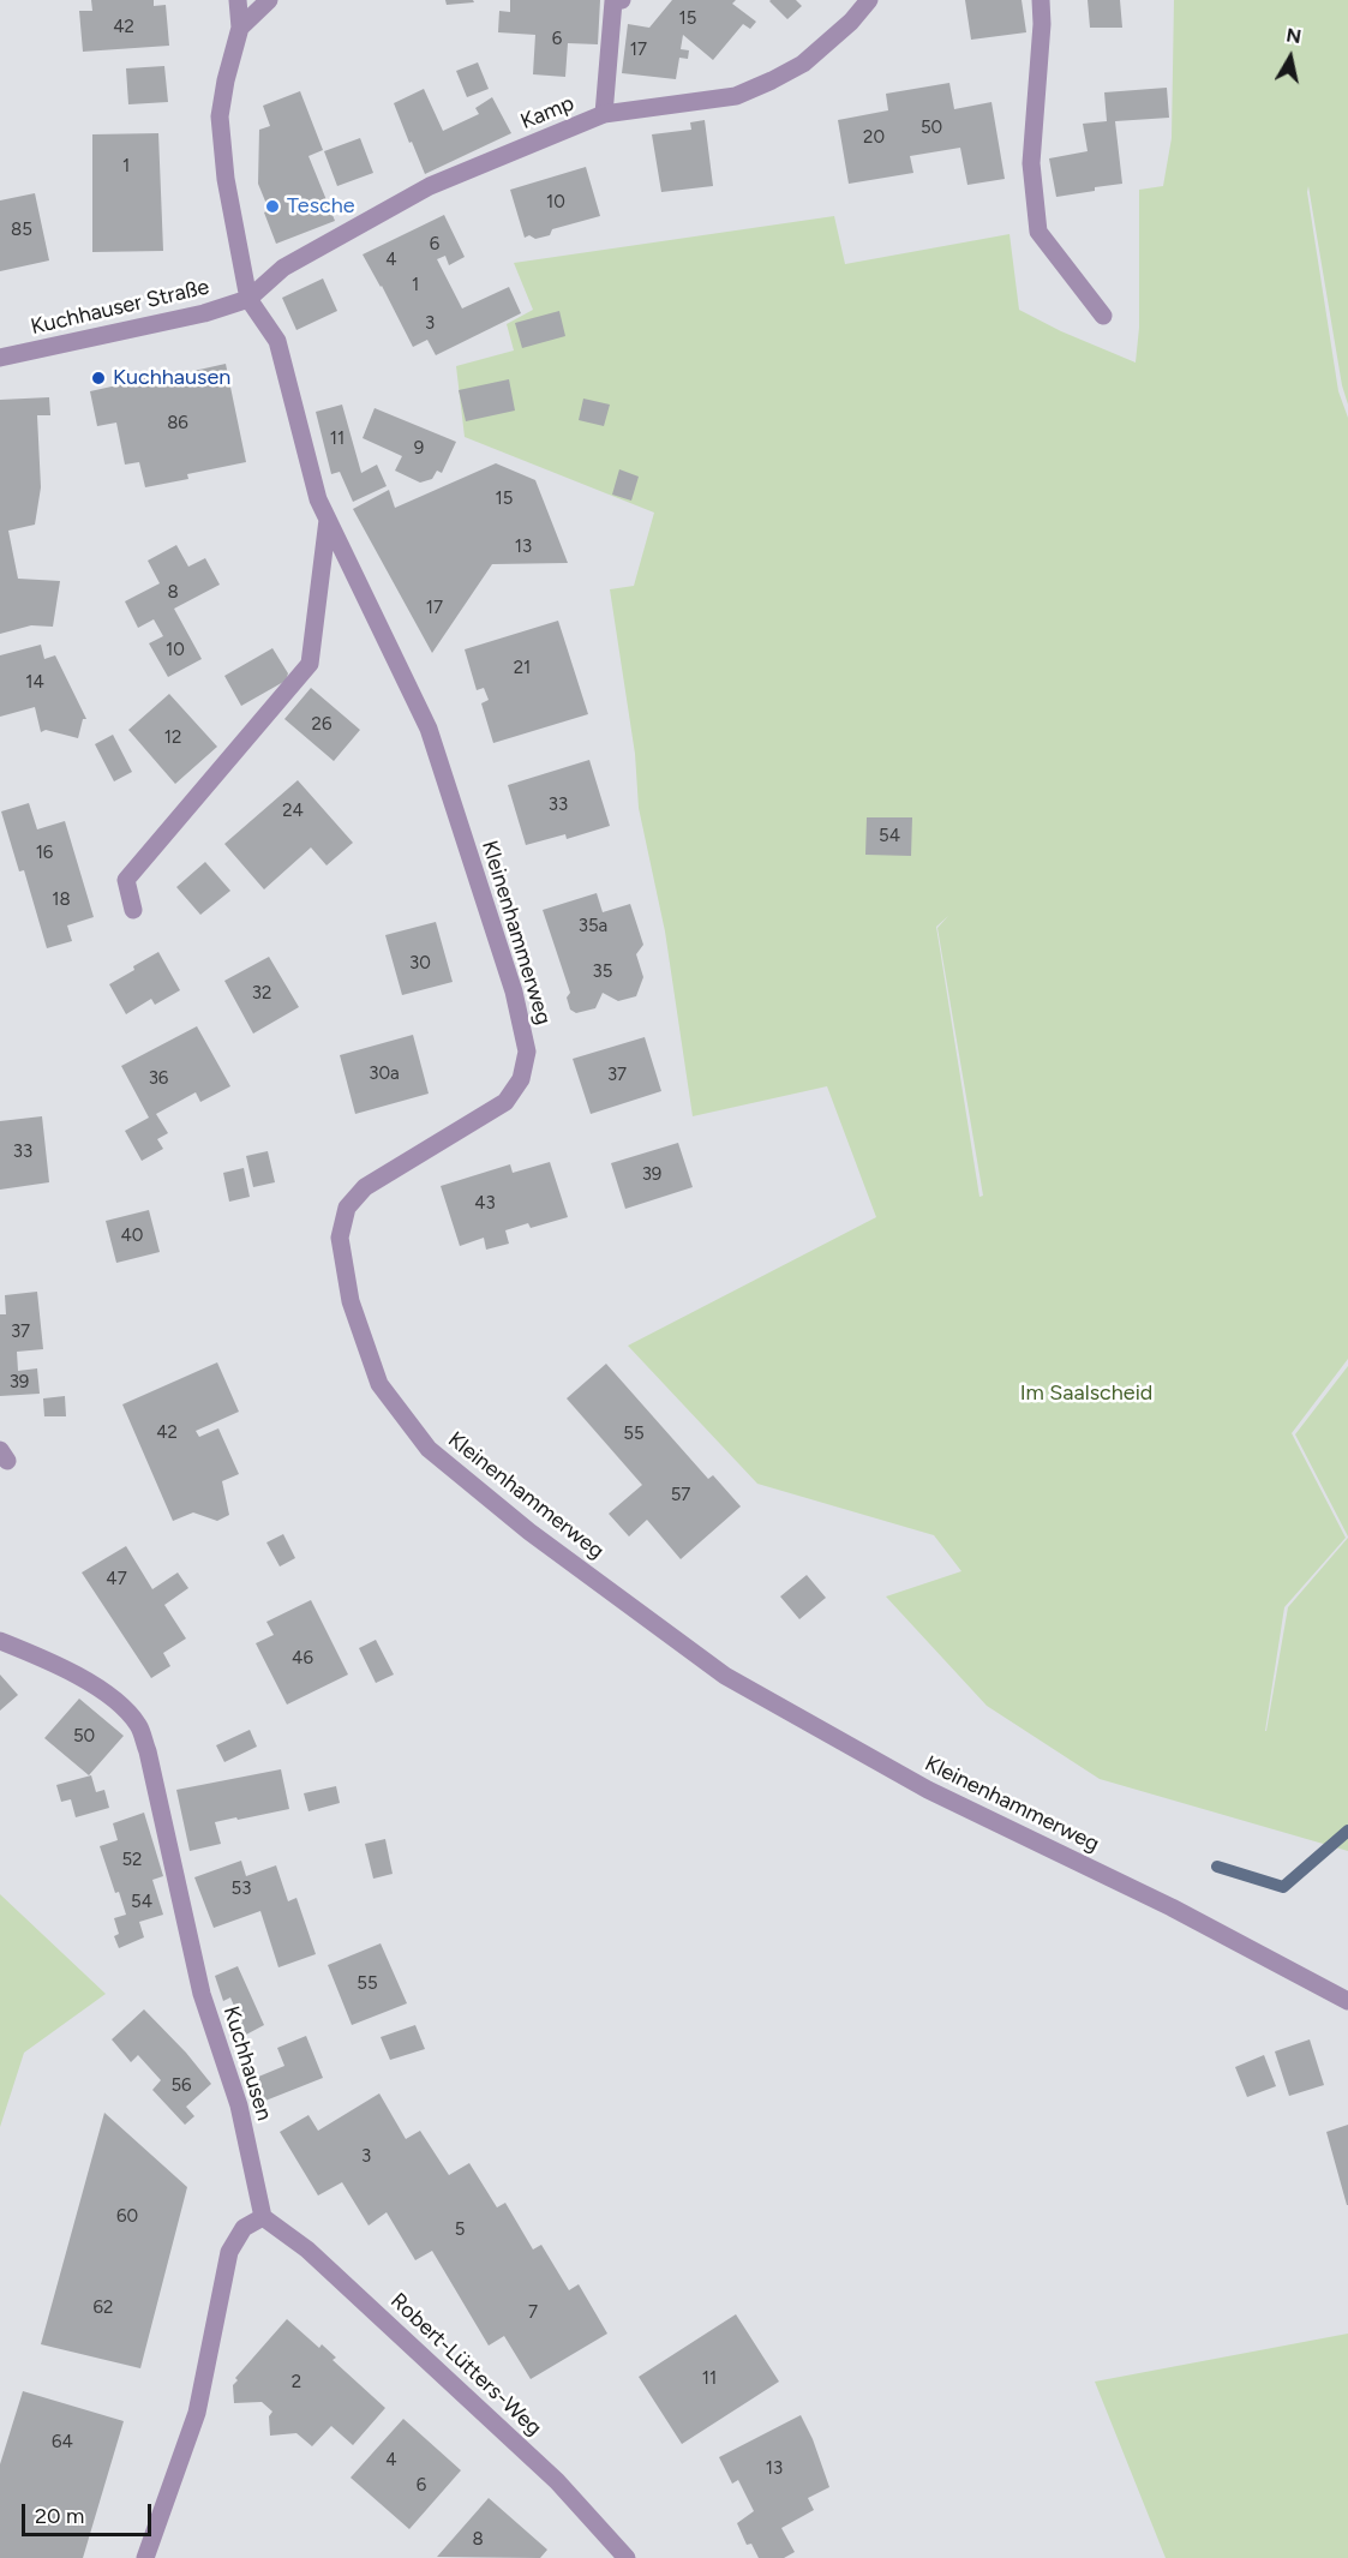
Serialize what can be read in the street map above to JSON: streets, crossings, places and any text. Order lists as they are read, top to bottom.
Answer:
{
  "streets": {
    "street": [
      "Kamp",
      "Kuchhauser Straße",
      "Kleinenhammerweg",
      "Kuchhausen",
      "Robert-Lütters-Weg"
    ]
  },
  "crossings": [
    ["Kamp", "Kuchhauser Straße"],
    ["Kamp", "Kleinenhammerweg"],
    ["Kuchhauser Straße", "Kleinenhammerweg"],
    ["Kuchhausen", "Robert-Lütters-Weg"]
  ],
  "parks": ["Im Saalscheid"],
  "places": ["Tesche", "Kuchhausen"],
  "house_numbers": [
    "15",
    "42",
    "6",
    "17",
    "50",
    "20",
    "1",
    "10",
    "85",
    "6",
    "4",
    "1",
    "3",
    "86",
    "11",
    "9",
    "15",
    "13",
    "8",
    "17",
    "10",
    "21",
    "14",
    "26",
    "12",
    "33",
    "24",
    "54",
    "16",
    "18",
    "35a",
    "30",
    "35",
    "32",
    "30a",
    "37",
    "36",
    "33",
    "39",
    "43",
    "40",
    "37",
    "39",
    "42",
    "55",
    "57",
    "47",
    "46",
    "50",
    "52",
    "53",
    "54",
    "55",
    "56",
    "3",
    "60",
    "5",
    "62",
    "7",
    "11",
    "2",
    "64",
    "4",
    "13",
    "6",
    "8"
  ],
  "scale_bar": "20 m",
  "north": "top"
}
